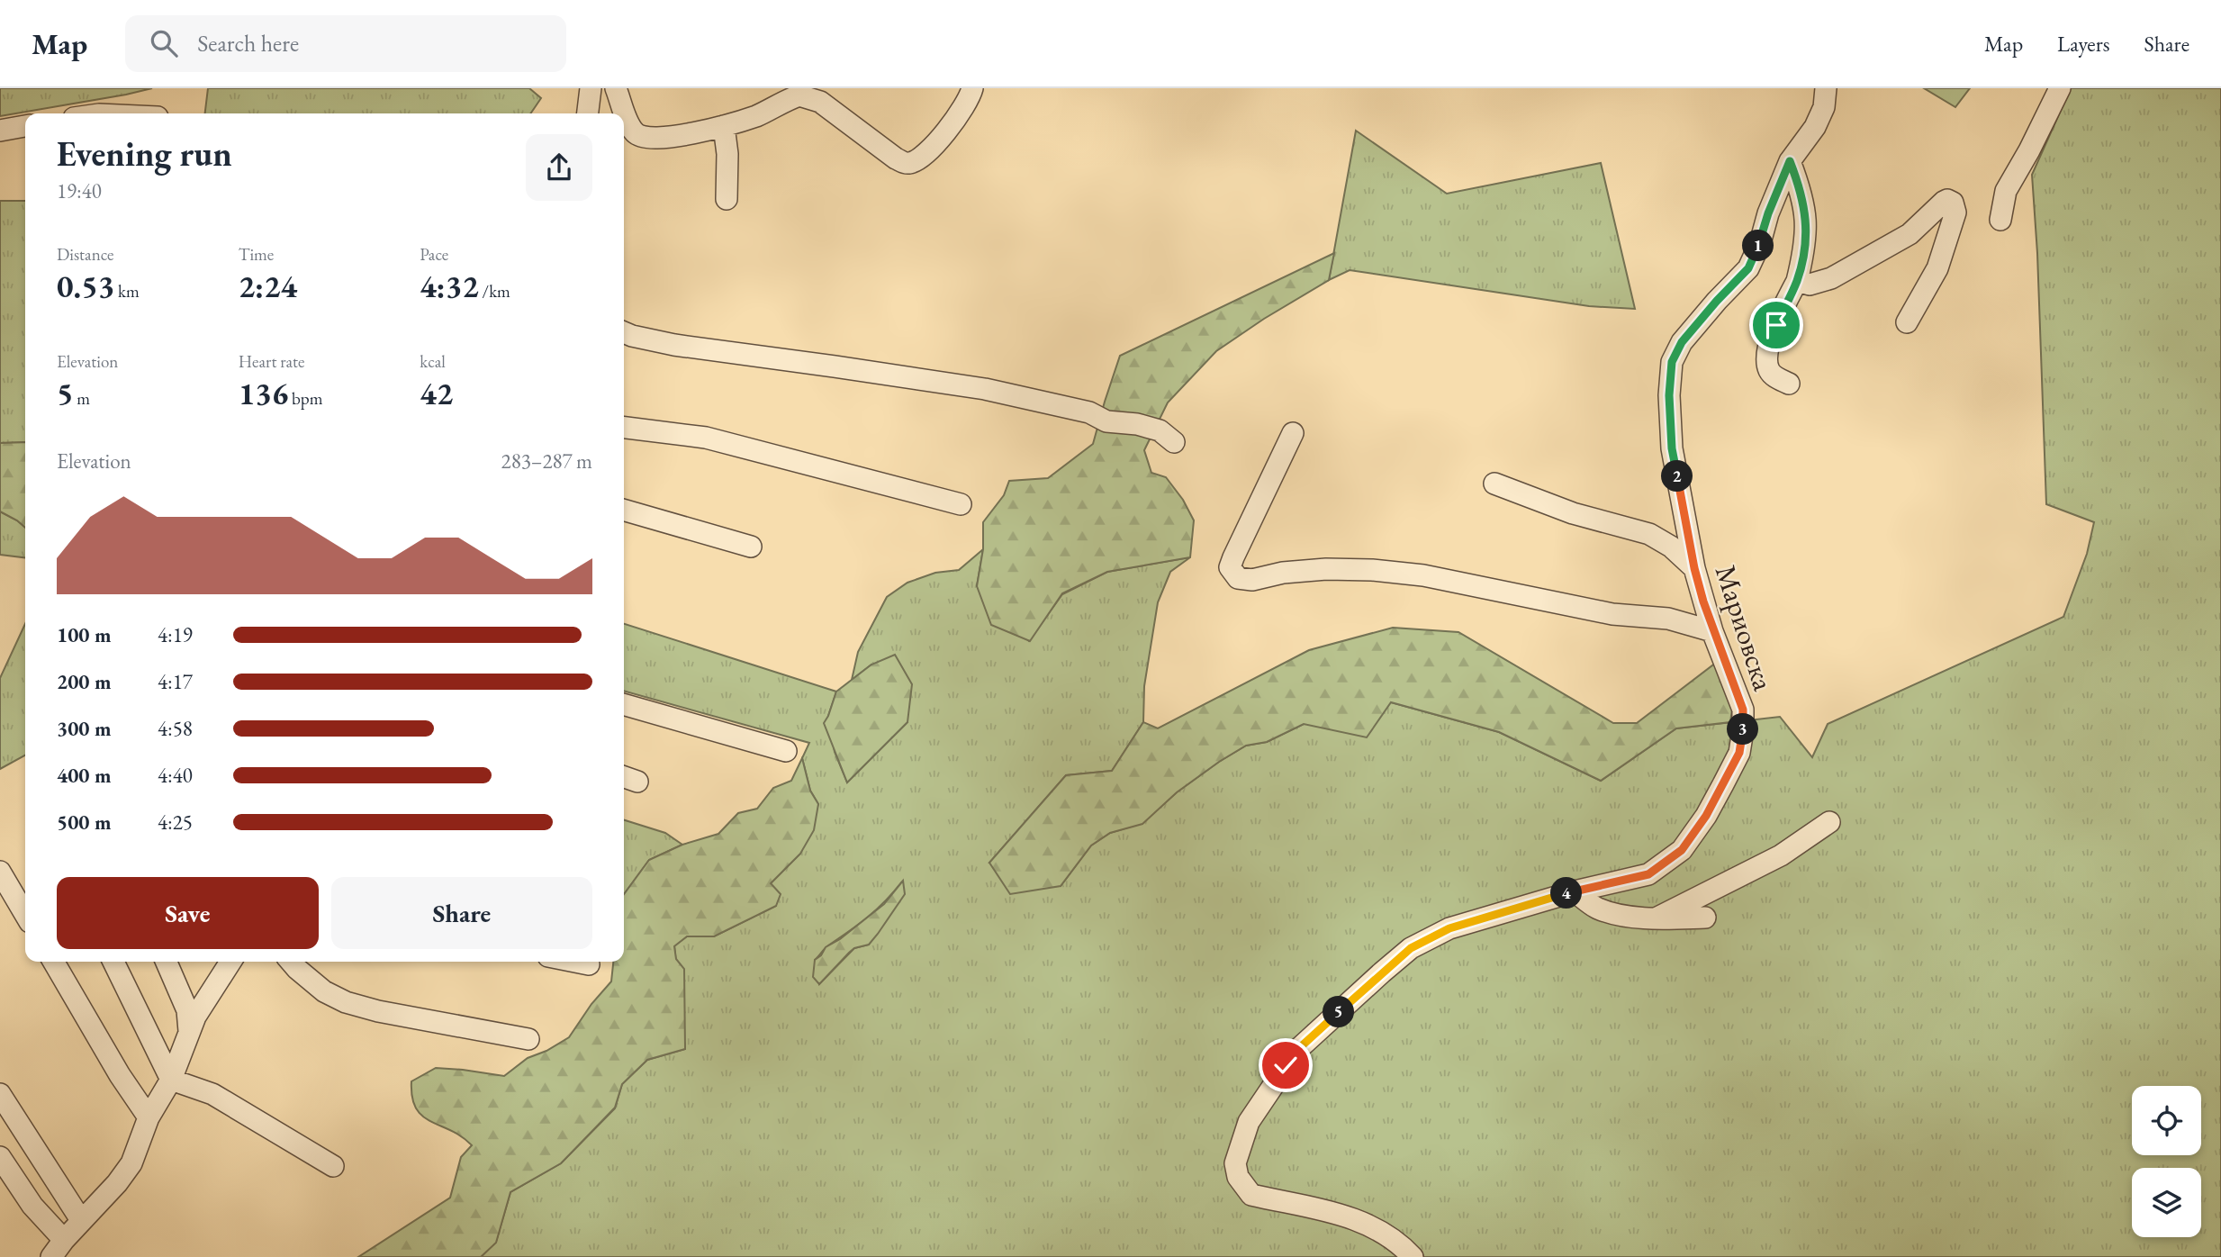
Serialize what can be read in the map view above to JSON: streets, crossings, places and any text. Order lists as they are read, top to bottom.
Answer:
{
  "streets": {
    "street": ["Мариовска"]
  },
  "page": {
    "header": "Map",
    "search": "Search here",
    "nav": ["Map", "Layers", "Share"],
    "heading": ["Evening run", "19:40"],
    "stats": [
      ["Distance", "0.53 km"],
      ["Time", "2:24"],
      ["Pace", "4:32 /km"],
      ["Elevation", "5 m"],
      ["Heart rate", "136 bpm"],
      ["kcal", "42"]
    ],
    "pins": [
      "1",
      "2",
      "3",
      "4",
      "5"
    ],
    "chart": ["Elevation", "283–287 m"],
    "list": [
      {
        "name": "100 m",
        "note": "4:19"
      },
      {
        "name": "200 m",
        "note": "4:17"
      },
      {
        "name": "300 m",
        "note": "4:58"
      },
      {
        "name": "400 m",
        "note": "4:40"
      },
      {
        "name": "500 m",
        "note": "4:25"
      }
    ],
    "buttons": ["Save", "Share"]
  }
}
